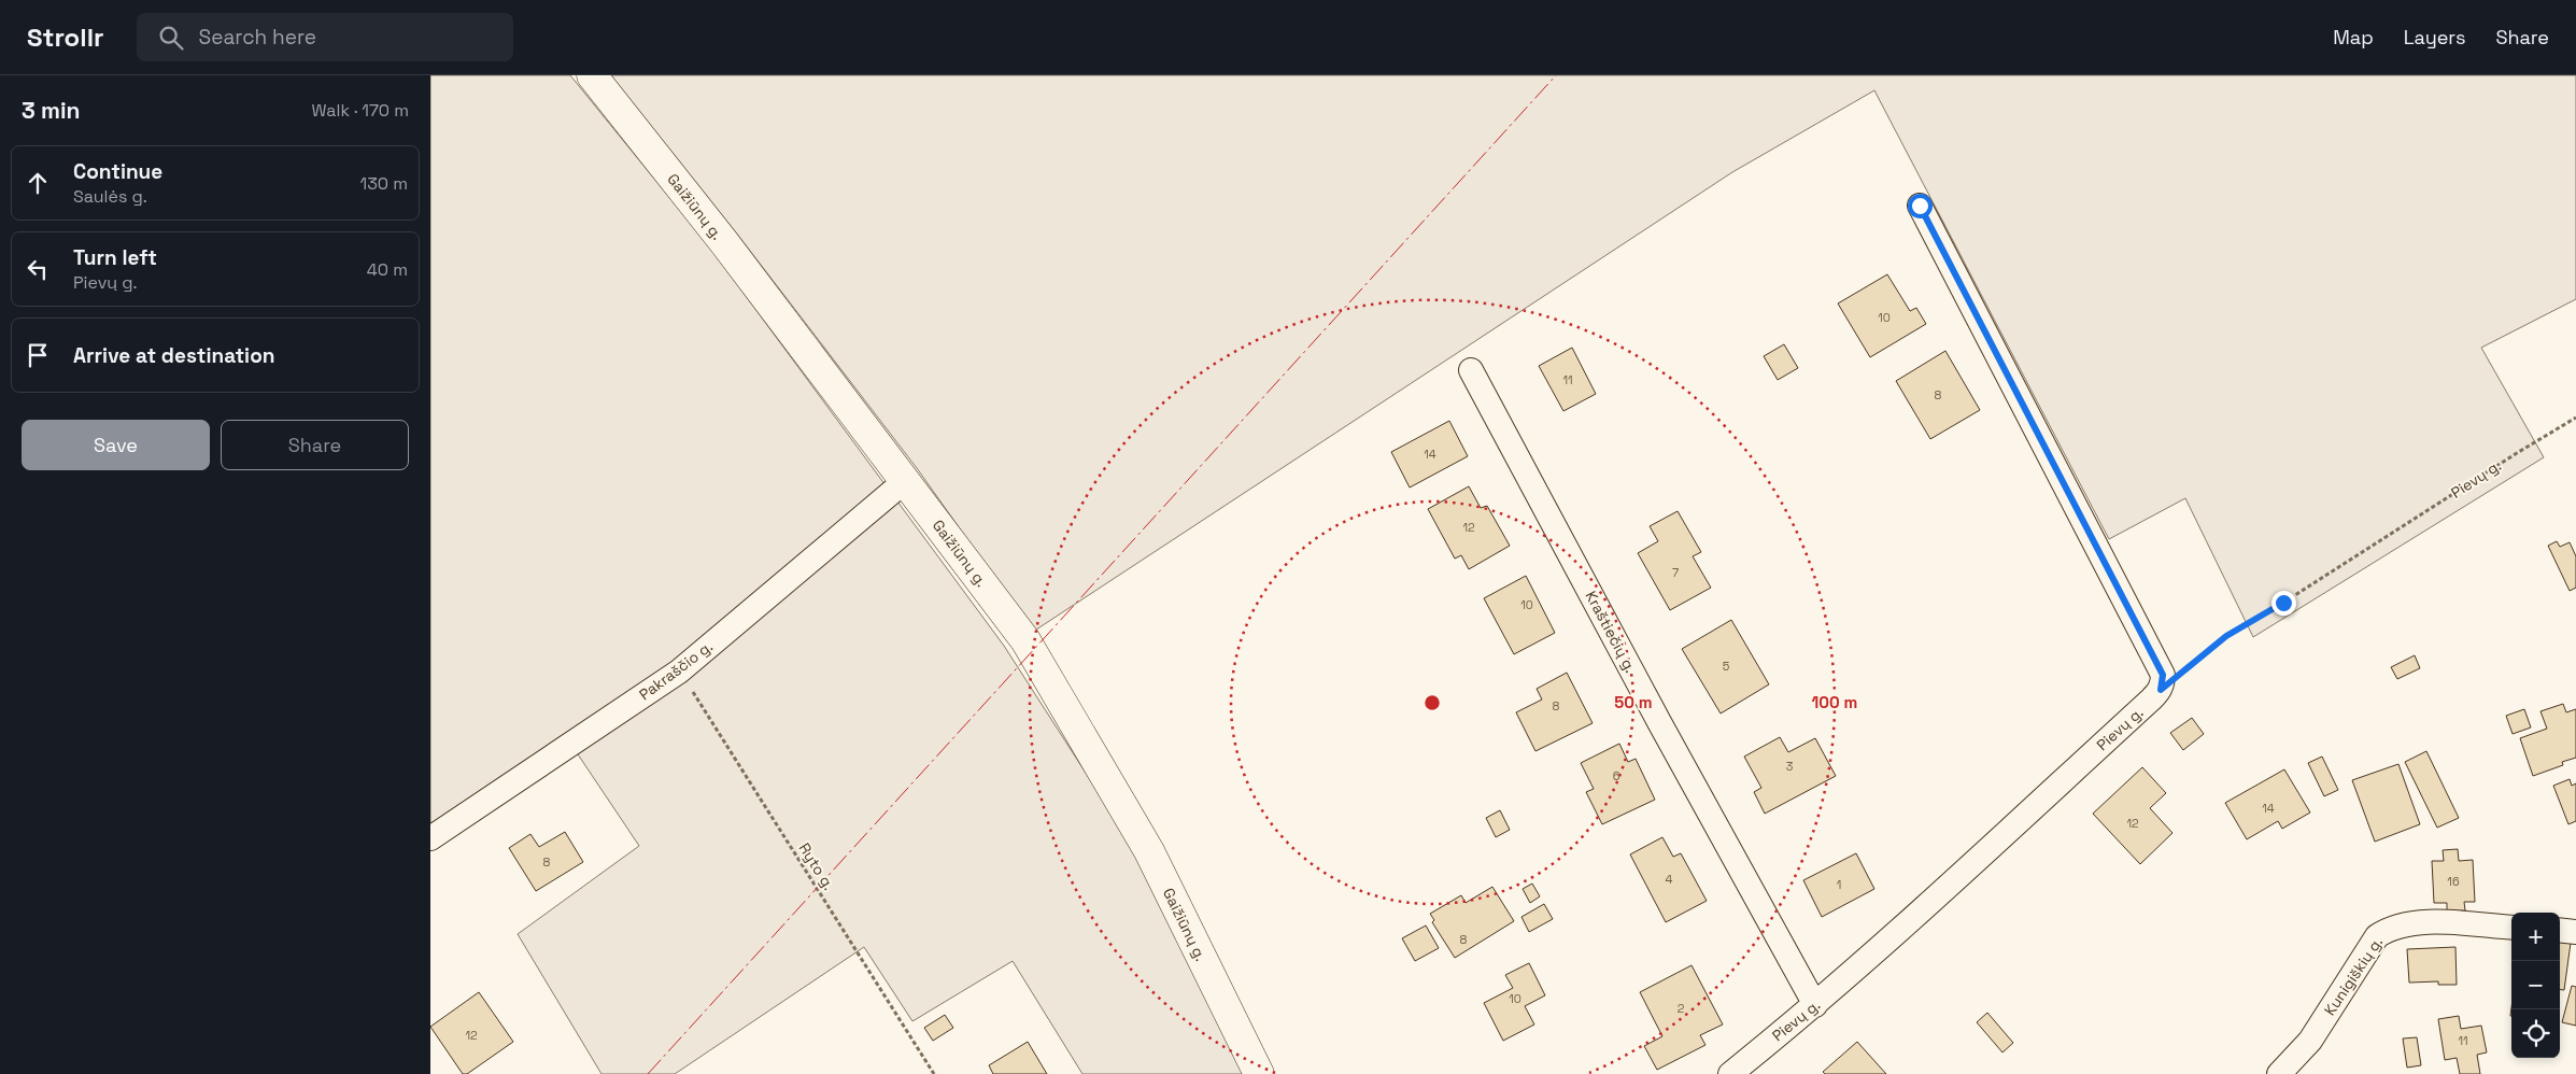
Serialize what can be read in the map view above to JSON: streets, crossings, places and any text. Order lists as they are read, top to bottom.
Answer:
{
  "streets": {
    "main road": ["Gaižiūnų g."],
    "street": [
      "Pievų g.",
      "Kraštiečių g.",
      "Pakraščio g.",
      "Kunigiškių g."
    ],
    "path": ["Ryto g."]
  },
  "crossings": [
    ["Gaižiūnų g.", "Pakraščio g."],
    ["Pievų g.", "Kraštiečių g."],
    ["Pakraščio g.", "Ryto g."]
  ],
  "house_numbers": [
    "10",
    "11",
    "8",
    "14",
    "12",
    "7",
    "10",
    "5",
    "8",
    "3",
    "6",
    "14",
    "12",
    "8",
    "4",
    "16",
    "1",
    "8",
    "10",
    "2",
    "12",
    "11"
  ],
  "page": {
    "header": "Strollr",
    "search": "Search here",
    "nav": ["Map", "Layers", "Share"],
    "heading": ["3 min", "Walk · 170 m"],
    "list": [
      ["Continue", "Saulės g.", "130 m"],
      ["Turn left", "Pievų g.", "40 m"],
      "Arrive at destination"
    ],
    "buttons": ["Save", "Share"],
    "map_buttons": ["+", "−"]
  },
  "rings": ["50 m", "100 m"]
}
